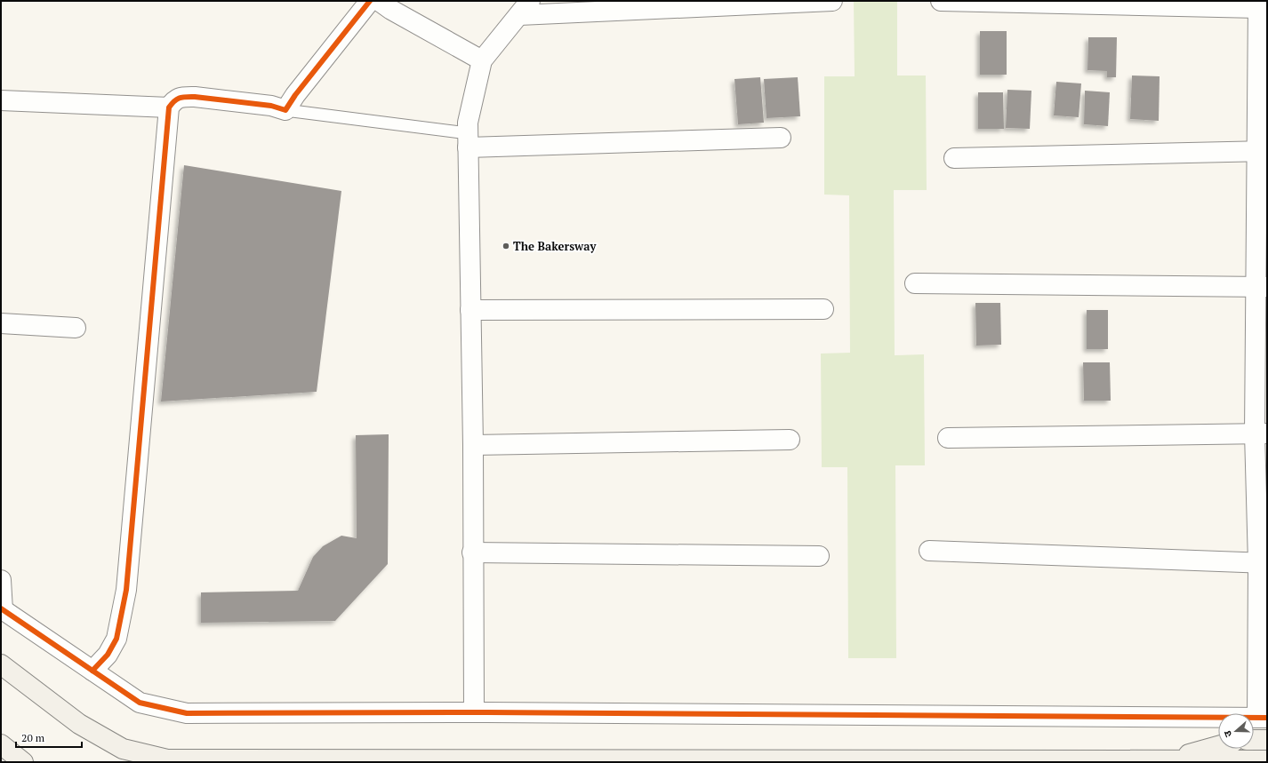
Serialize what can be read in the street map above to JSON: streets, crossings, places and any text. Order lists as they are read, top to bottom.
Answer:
{
  "places": ["The Bakersway"],
  "scale_bar": "20 m",
  "north": "left"
}
